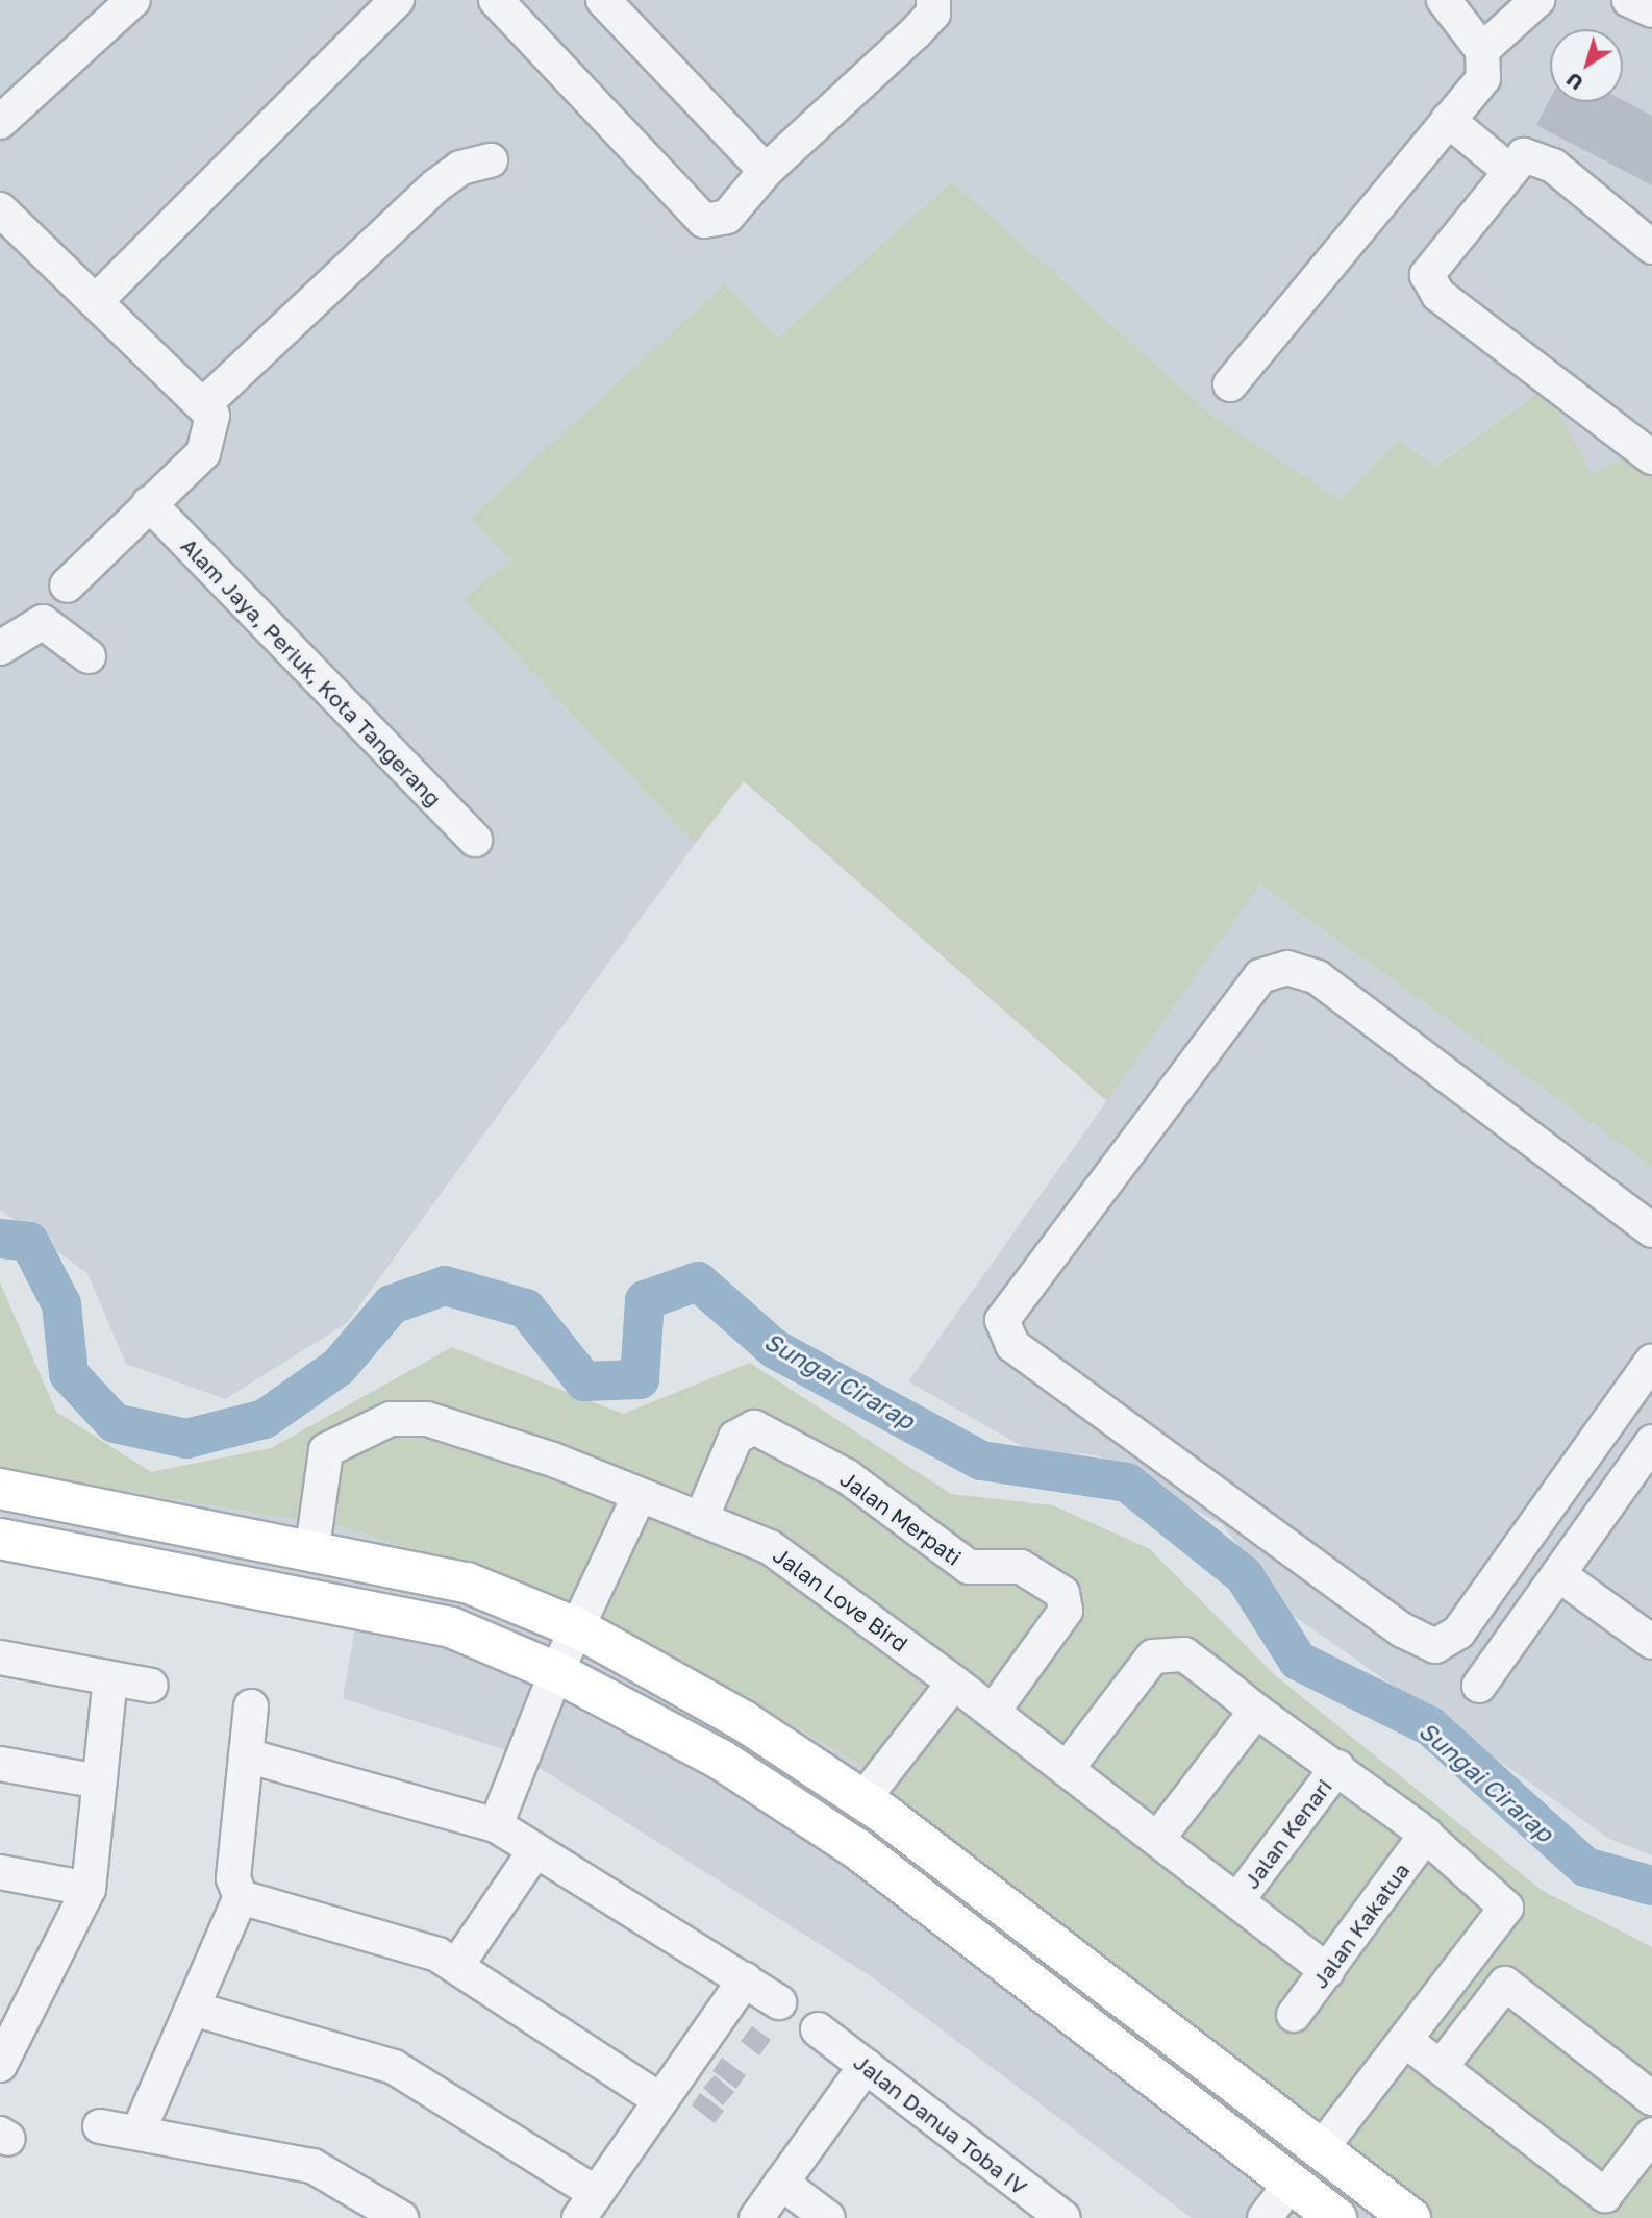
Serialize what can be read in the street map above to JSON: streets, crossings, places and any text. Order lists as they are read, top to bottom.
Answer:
{
  "streets": {
    "street": [
      "Alam Jaya, Periuk, Kota Tangerang",
      "Jalan Merpati",
      "Jalan Love Bird",
      "Jalan Kenari",
      "Jalan Kakatua",
      "Jalan Danua Toba IV"
    ]
  },
  "crossings": [
    ["Jalan Merpati", "Jalan Love Bird"],
    ["Jalan Love Bird", "Jalan Kenari"],
    ["Jalan Love Bird", "Jalan Kakatua"]
  ],
  "water": ["Sungai Cirarap"],
  "north": "bottom left"
}
